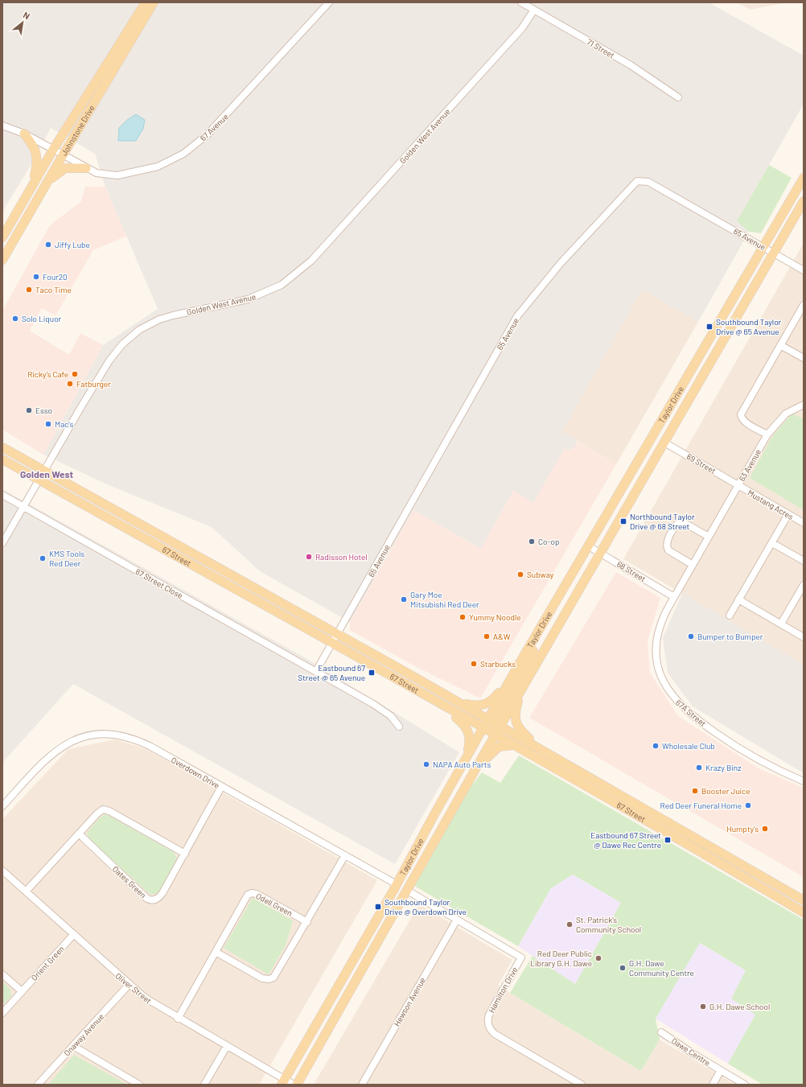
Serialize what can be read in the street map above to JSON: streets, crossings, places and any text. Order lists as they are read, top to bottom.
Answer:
{
  "streets": {
    "main road": ["Johnstone Drive", "Taylor Drive", "67 Street"],
    "street": [
      "71 Street",
      "67 Avenue",
      "Golden West Avenue",
      "65 Avenue",
      "69 Street",
      "63 Avenue",
      "Mustang Acres",
      "68 Street",
      "67 Street Close",
      "67A Street",
      "Overdown Drive",
      "Oates Green",
      "Odell Green",
      "Orient Green",
      "Oliver Street",
      "Hamilton Drive",
      "Hewson Avenue",
      "Onaway Avenue",
      "Dawe Centre"
    ]
  },
  "crossings": [
    ["71 Street", "Golden West Avenue"],
    ["67 Avenue", "Johnstone Drive"],
    ["Golden West Avenue", "67 Street"],
    ["Golden West Avenue", "67 Street Close"],
    ["65 Avenue", "Taylor Drive"],
    ["65 Avenue", "67 Street"],
    ["Taylor Drive", "69 Street"],
    ["Taylor Drive", "67 Street"],
    ["Taylor Drive", "68 Street"],
    ["Taylor Drive", "Overdown Drive"],
    ["Taylor Drive", "Oliver Street"],
    ["Taylor Drive", "Hamilton Drive"],
    ["69 Street", "63 Avenue"],
    ["69 Street", "Mustang Acres"],
    ["63 Avenue", "Mustang Acres"],
    ["63 Avenue", "68 Street"],
    ["63 Avenue", "67A Street"],
    ["68 Street", "67A Street"],
    ["Overdown Drive", "Oates Green"],
    ["Odell Green", "Oliver Street"],
    ["Orient Green", "Oliver Street"],
    ["Oliver Street", "Onaway Avenue"],
    ["Hamilton Drive", "Hewson Avenue"]
  ],
  "districts": ["Golden West"],
  "places": {
    "other": [
      "Jiffy Lube",
      "Four20",
      "Taco Time",
      "Solo Liquor",
      "Ricky's Cafe",
      "Fatburger",
      "Esso",
      "Mac's",
      "Co-op",
      "Radisson Hotel",
      "KMS Tools Red Deer",
      "Subway",
      "Gary Moe Mitsubishi Red Deer",
      "Yummy Noodle",
      "A&W",
      "Bumper to Bumper",
      "Starbucks",
      "Wholesale Club",
      "NAPA Auto Parts",
      "Krazy Binz",
      "Booster Juice",
      "Red Deer Funeral Home",
      "Humpty's",
      "St. Patrick's Community School",
      "Red Deer Public Library G.H. Dawe",
      "G.H. Dawe Community Centre",
      "G.H. Dawe School"
    ],
    "transit": [
      "Southbound Taylor Drive @ 65 Avenue",
      "Northbound Taylor Drive @ 68 Street",
      "Eastbound 67 Street @ 65 Avenue",
      "Eastbound 67 Street @ Dawe Rec Centre",
      "Southbound Taylor Drive @ Overdown Drive"
    ]
  },
  "north": "top right"
}
